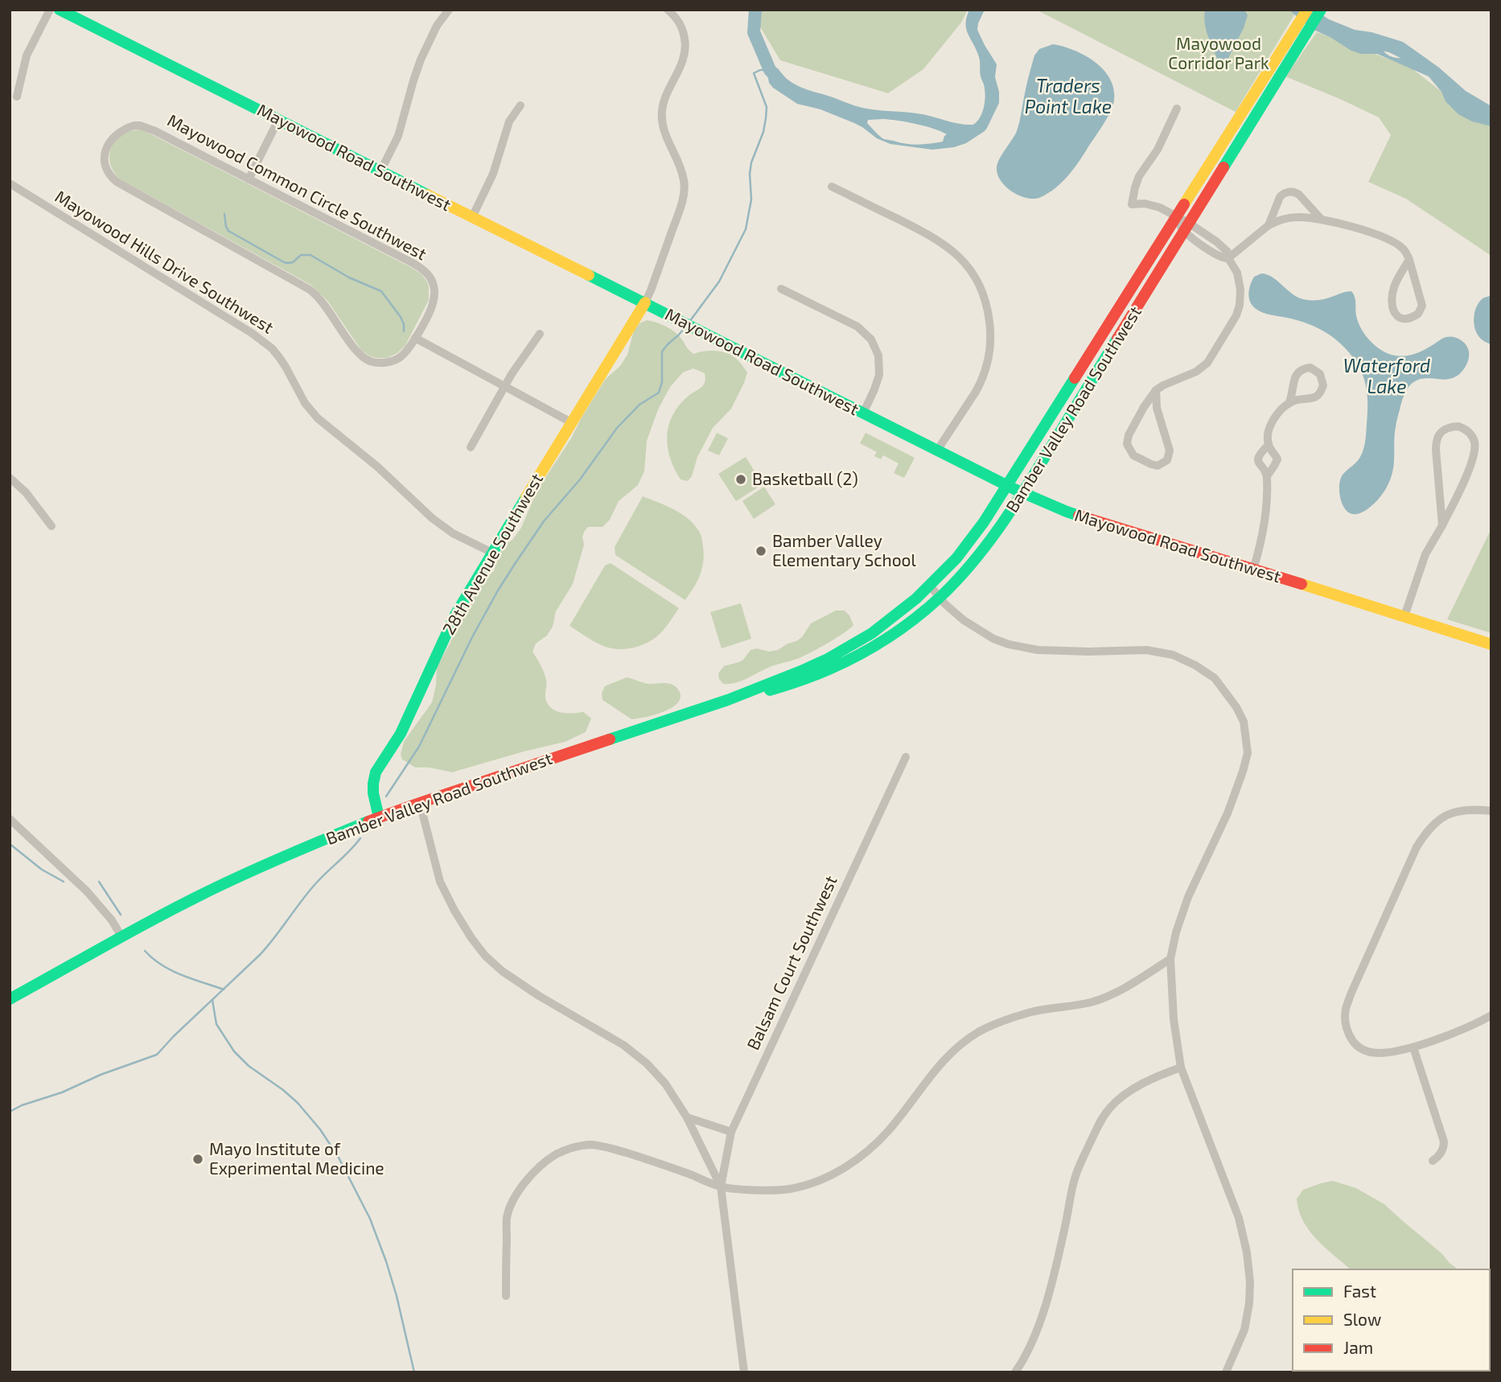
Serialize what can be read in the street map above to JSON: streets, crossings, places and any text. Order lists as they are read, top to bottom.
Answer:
{
  "streets": {
    "main road": ["Mayowood Road Southwest", "Bamber Valley Road Southwest", "28th Avenue Southwest"],
    "street": ["Mayowood Common Circle Southwest", "Mayowood Hills Drive Southwest", "Balsam Court Southwest"]
  },
  "crossings": [
    ["Mayowood Road Southwest", "Bamber Valley Road Southwest"],
    ["Mayowood Road Southwest", "28th Avenue Southwest"],
    ["Mayowood Hills Drive Southwest", "28th Avenue Southwest"],
    ["Bamber Valley Road Southwest", "28th Avenue Southwest"]
  ],
  "water": ["Traders Point Lake", "Waterford Lake"],
  "parks": ["Mayowood Corridor Park"],
  "places": ["Basketball (2)", "Bamber Valley Elementary School", "Mayo Institute of Experimental Medicine"],
  "legend": ["Fast", "Slow", "Jam"]
}
